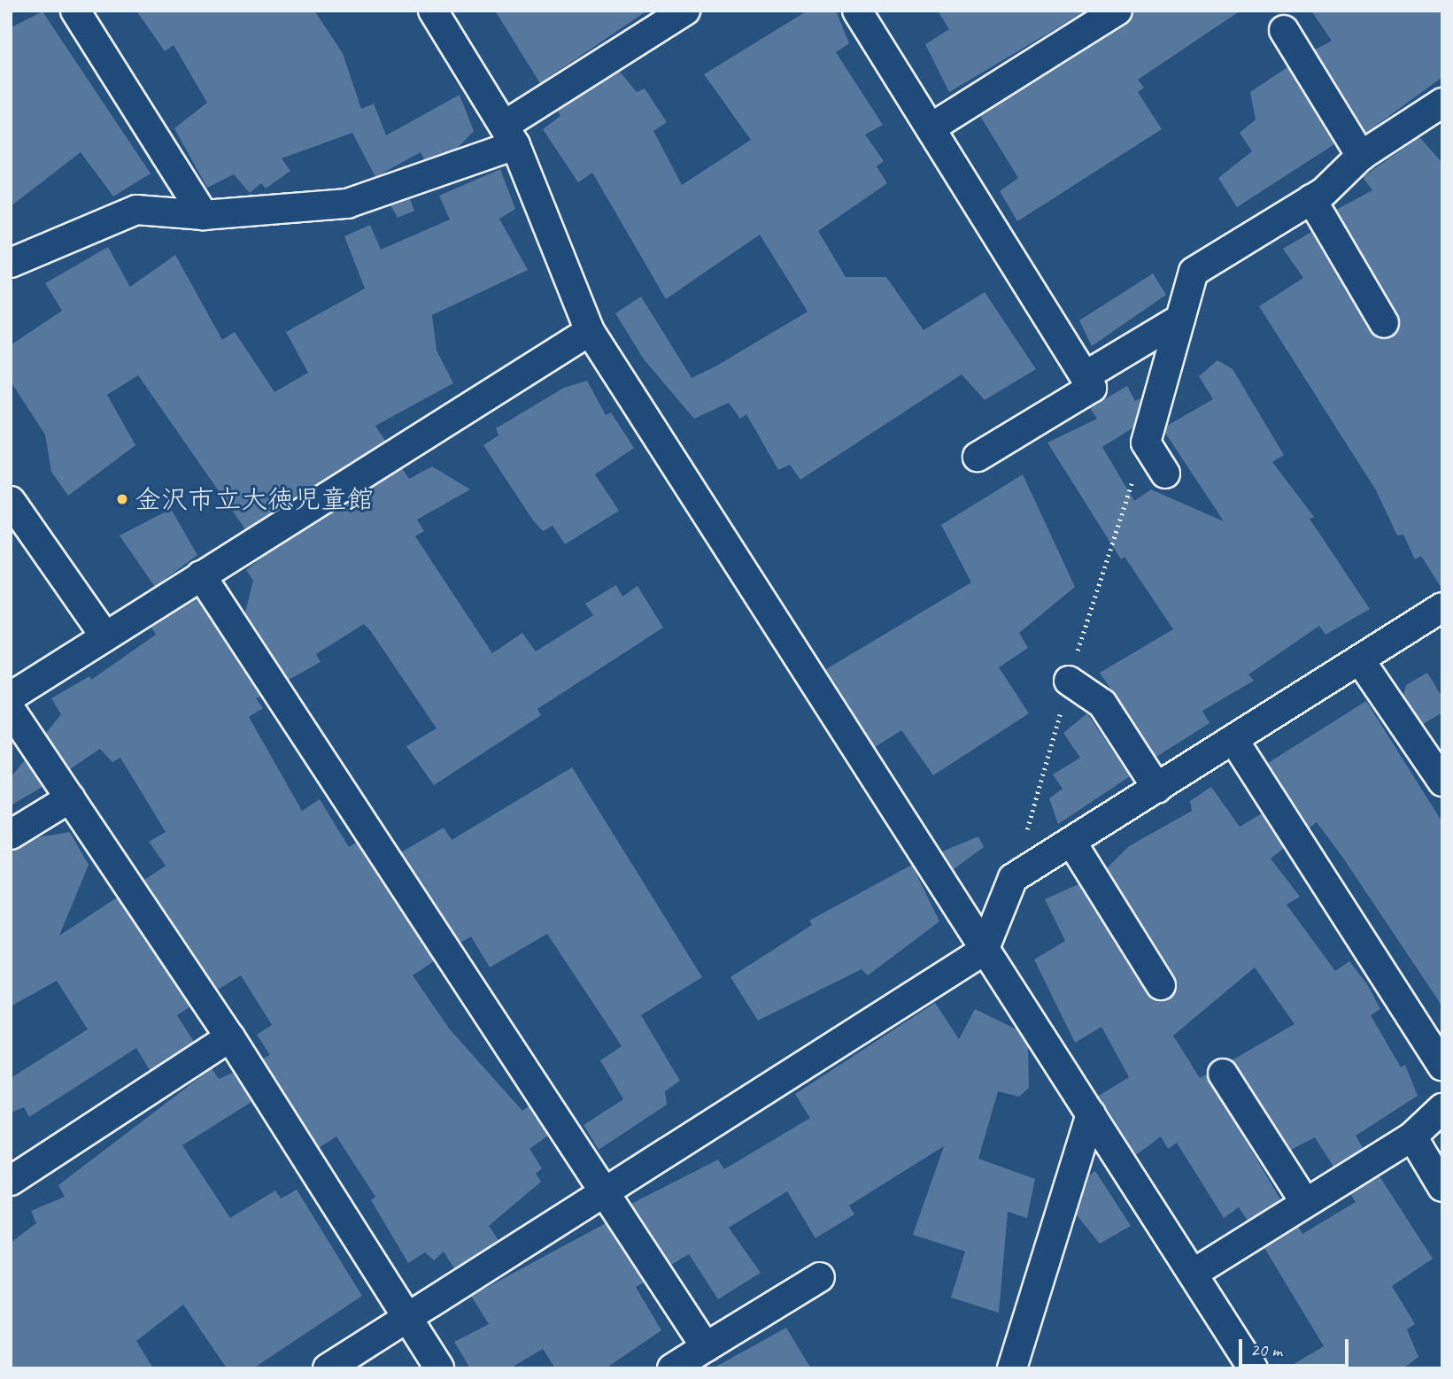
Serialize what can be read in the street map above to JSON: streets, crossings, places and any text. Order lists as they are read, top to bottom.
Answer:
{
  "places": ["金沢市立大徳児童館"],
  "scale_bar": "20 m"
}
